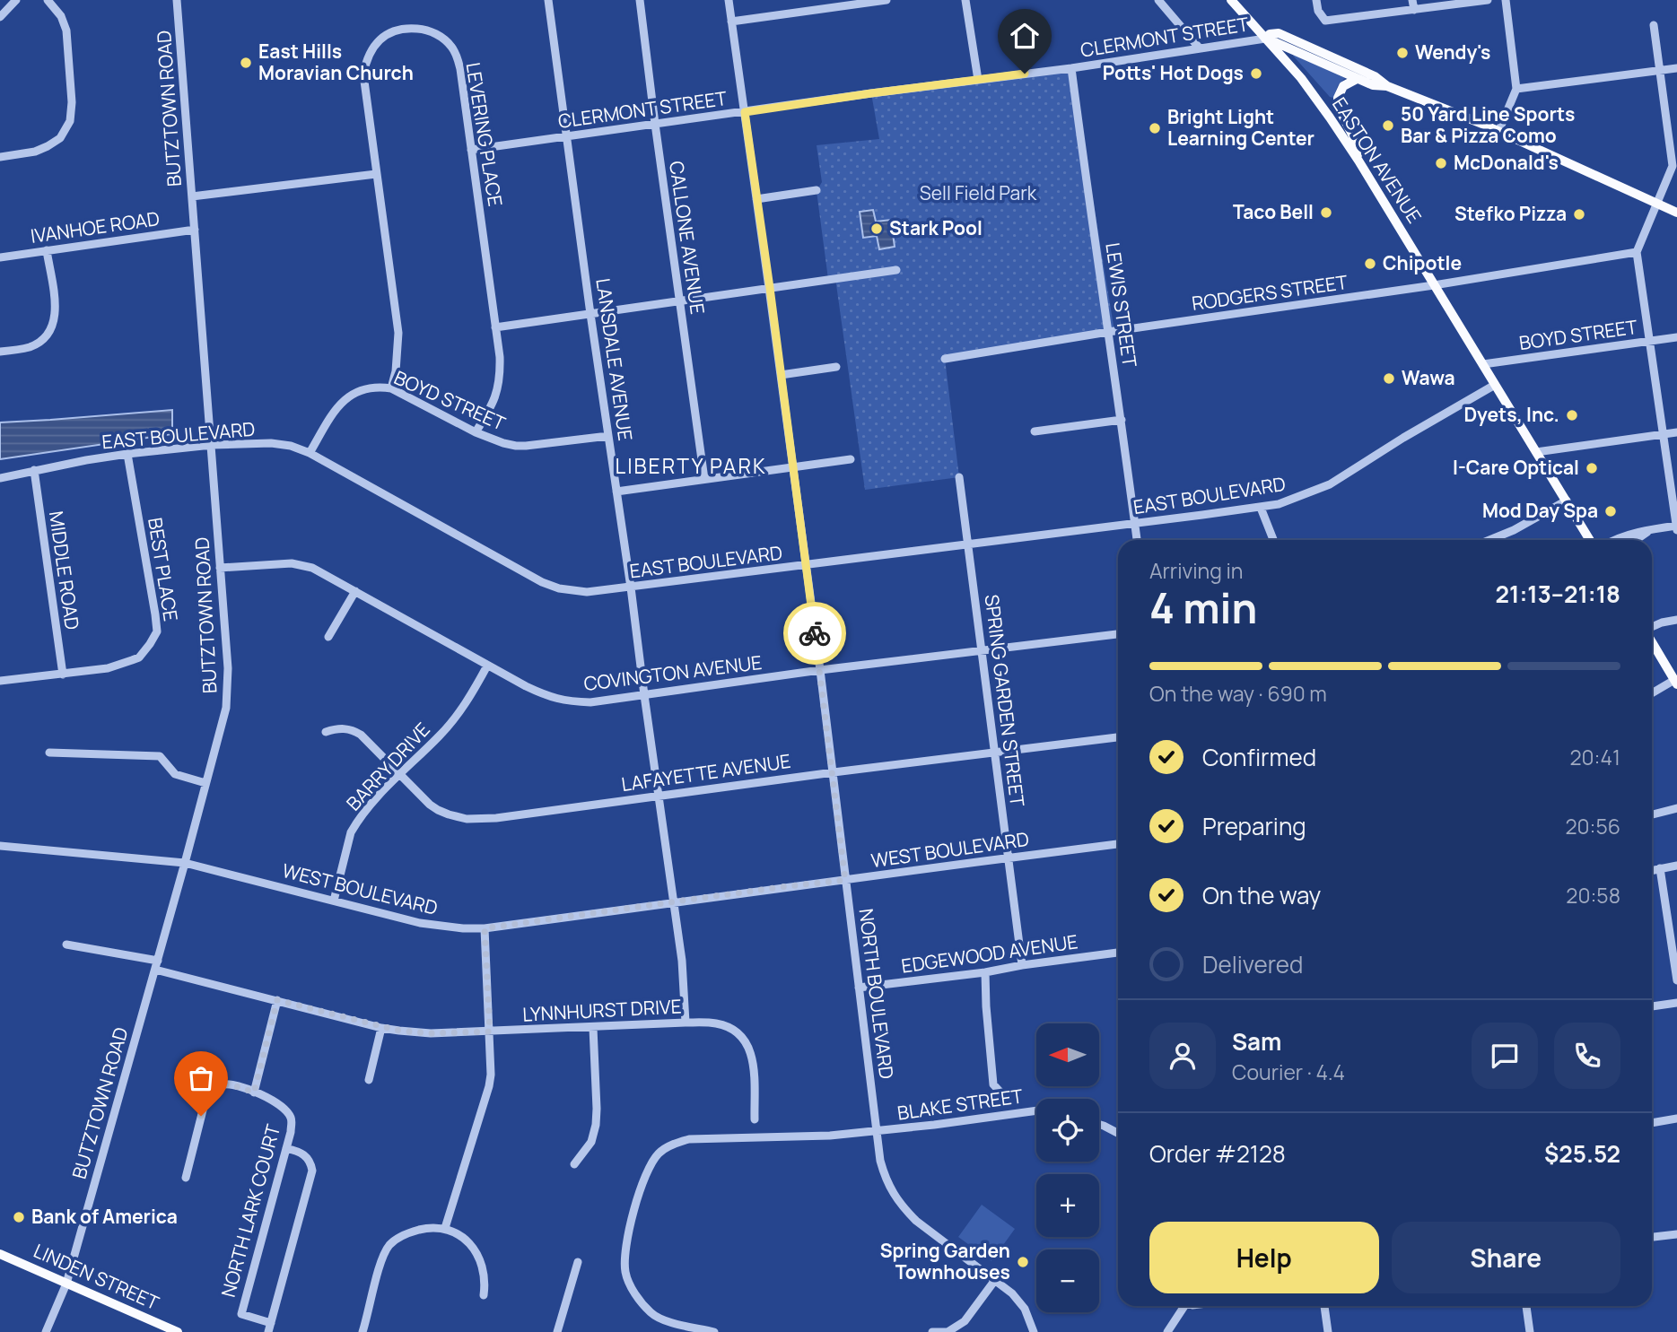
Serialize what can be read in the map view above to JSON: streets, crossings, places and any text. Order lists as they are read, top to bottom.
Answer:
{
  "streets": {
    "main road": ["EASTON AVENUE", "LINDEN STREET"],
    "street": [
      "CLERMONT STREET",
      "BUTZTOWN ROAD",
      "LEVERING PLACE",
      "IVANHOE ROAD",
      "CALLONE AVENUE",
      "RODGERS STREET",
      "LEWIS STREET",
      "BOYD STREET",
      "LANSDALE AVENUE",
      "EAST BOULEVARD",
      "BEST PLACE",
      "MIDDLE ROAD",
      "COVINGTON AVENUE",
      "SPRING GARDEN STREET",
      "BARRY DRIVE",
      "LAFAYETTE AVENUE",
      "WEST BOULEVARD",
      "EDGEWOOD AVENUE",
      "NORTH BOULEVARD",
      "LYNNHURST DRIVE",
      "BLAKE STREET",
      "NORTH LARK COURT"
    ]
  },
  "crossings": [
    ["CLERMONT STREET", "LEVERING PLACE"],
    ["CLERMONT STREET", "EASTON AVENUE"],
    ["CLERMONT STREET", "CALLONE AVENUE"],
    ["CLERMONT STREET", "LEWIS STREET"],
    ["CLERMONT STREET", "LANSDALE AVENUE"],
    ["CLERMONT STREET", "NORTH BOULEVARD"],
    ["BUTZTOWN ROAD", "IVANHOE ROAD"],
    ["BUTZTOWN ROAD", "EAST BOULEVARD"],
    ["BUTZTOWN ROAD", "COVINGTON AVENUE"],
    ["BUTZTOWN ROAD", "WEST BOULEVARD"],
    ["BUTZTOWN ROAD", "LYNNHURST DRIVE"],
    ["BUTZTOWN ROAD", "LINDEN STREET"],
    ["LEVERING PLACE", "BOYD STREET"],
    ["EASTON AVENUE", "RODGERS STREET"],
    ["EASTON AVENUE", "BOYD STREET"],
    ["EASTON AVENUE", "EAST BOULEVARD"],
    ["RODGERS STREET", "LEWIS STREET"],
    ["LEWIS STREET", "EAST BOULEVARD"],
    ["BOYD STREET", "LANSDALE AVENUE"],
    ["BOYD STREET", "EAST BOULEVARD"],
    ["LANSDALE AVENUE", "EAST BOULEVARD"],
    ["LANSDALE AVENUE", "COVINGTON AVENUE"],
    ["LANSDALE AVENUE", "LAFAYETTE AVENUE"],
    ["LANSDALE AVENUE", "WEST BOULEVARD"],
    ["LANSDALE AVENUE", "LYNNHURST DRIVE"],
    ["EAST BOULEVARD", "BEST PLACE"],
    ["EAST BOULEVARD", "MIDDLE ROAD"],
    ["EAST BOULEVARD", "SPRING GARDEN STREET"],
    ["EAST BOULEVARD", "NORTH BOULEVARD"],
    ["BEST PLACE", "MIDDLE ROAD"],
    ["COVINGTON AVENUE", "SPRING GARDEN STREET"],
    ["COVINGTON AVENUE", "BARRY DRIVE"],
    ["COVINGTON AVENUE", "NORTH BOULEVARD"],
    ["SPRING GARDEN STREET", "LAFAYETTE AVENUE"],
    ["SPRING GARDEN STREET", "WEST BOULEVARD"],
    ["SPRING GARDEN STREET", "EDGEWOOD AVENUE"],
    ["BARRY DRIVE", "LAFAYETTE AVENUE"],
    ["BARRY DRIVE", "WEST BOULEVARD"],
    ["LAFAYETTE AVENUE", "NORTH BOULEVARD"],
    ["WEST BOULEVARD", "NORTH BOULEVARD"],
    ["EDGEWOOD AVENUE", "NORTH BOULEVARD"],
    ["NORTH BOULEVARD", "BLAKE STREET"]
  ],
  "districts": ["LIBERTY PARK"],
  "parks": ["Sell Field Park"],
  "places": [
    "Wendy's",
    "East Hills Moravian Church",
    "Potts' Hot Dogs",
    "50 Yard Line Sports Bar & Pizza Como",
    "Bright Light Learning Center",
    "McDonald's",
    "Taco Bell",
    "Stefko Pizza",
    "Stark Pool",
    "Chipotle",
    "Wawa",
    "Dyets, Inc.",
    "I-Care Optical",
    "Mod Day Spa",
    "Bank of America",
    "Spring Garden Townhouses"
  ],
  "north": "left",
  "page": {
    "heading": ["4 min", "Arriving in", "21:13–21:18"],
    "panel": [
      "Sam",
      "Courier · 4.4",
      "Order #2128",
      "$25.52"
    ],
    "bar": "On the way · 690 m",
    "list": [
      ["Confirmed", "20:41"],
      ["Preparing", "20:56"],
      ["On the way", "20:58"],
      "Delivered"
    ],
    "map_buttons": ["+", "−"],
    "buttons": ["Help", "Share"]
  }
}
